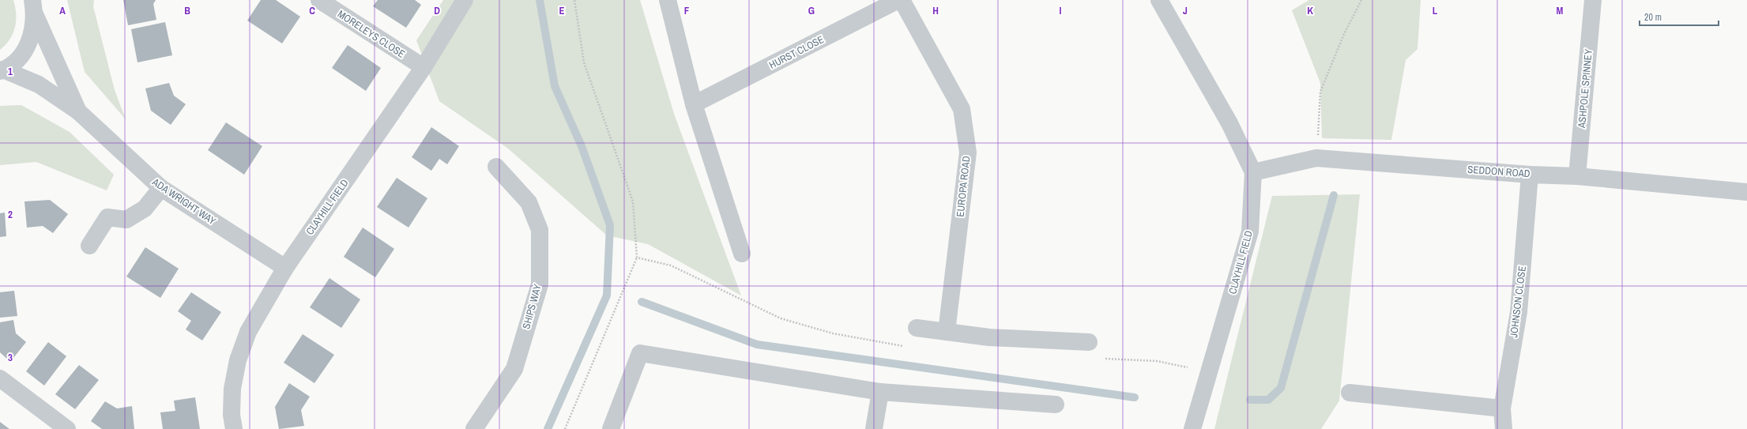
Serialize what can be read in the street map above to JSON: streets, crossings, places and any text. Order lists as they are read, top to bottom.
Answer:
{
  "streets": {
    "street": [
      "MORELEYS CLOSE",
      "HURST CLOSE",
      "ASHPOLE SPINNEY",
      "SEDDON ROAD",
      "EUROPA ROAD",
      "ADA WRIGHT WAY",
      "CLAYHILL FIELD",
      "JOHNSON CLOSE",
      "SHIPS WAY"
    ]
  },
  "crossings": [
    ["MORELEYS CLOSE", "CLAYHILL FIELD"],
    ["ASHPOLE SPINNEY", "SEDDON ROAD"],
    ["SEDDON ROAD", "CLAYHILL FIELD"],
    ["SEDDON ROAD", "JOHNSON CLOSE"],
    ["ADA WRIGHT WAY", "CLAYHILL FIELD"]
  ],
  "scale_bar": "20 m",
  "grid": {
    "columns": [
      "A",
      "B",
      "C",
      "D",
      "E",
      "F",
      "G",
      "H",
      "I",
      "J",
      "K",
      "L",
      "M"
    ],
    "rows": ["1", "2", "3"]
  }
}
